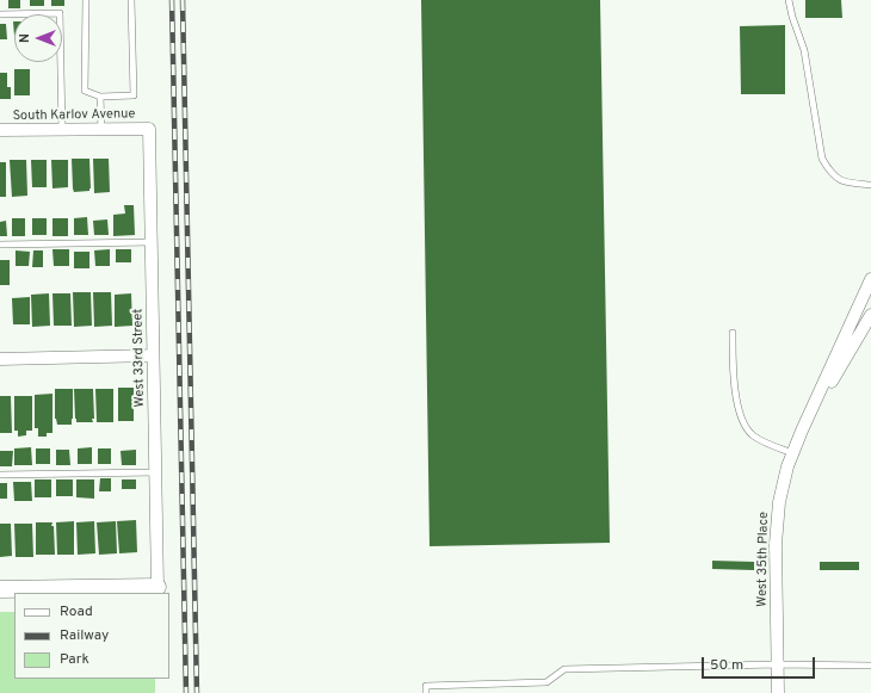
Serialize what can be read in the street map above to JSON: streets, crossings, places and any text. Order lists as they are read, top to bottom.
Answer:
{
  "streets": {
    "street": ["South Karlov Avenue", "West 33rd Street", "West 35th Place"]
  },
  "crossings": [
    ["South Karlov Avenue", "West 33rd Street"]
  ],
  "legend": ["Road", "Railway", "Park"],
  "scale_bar": "50 m",
  "north": "left"
}
